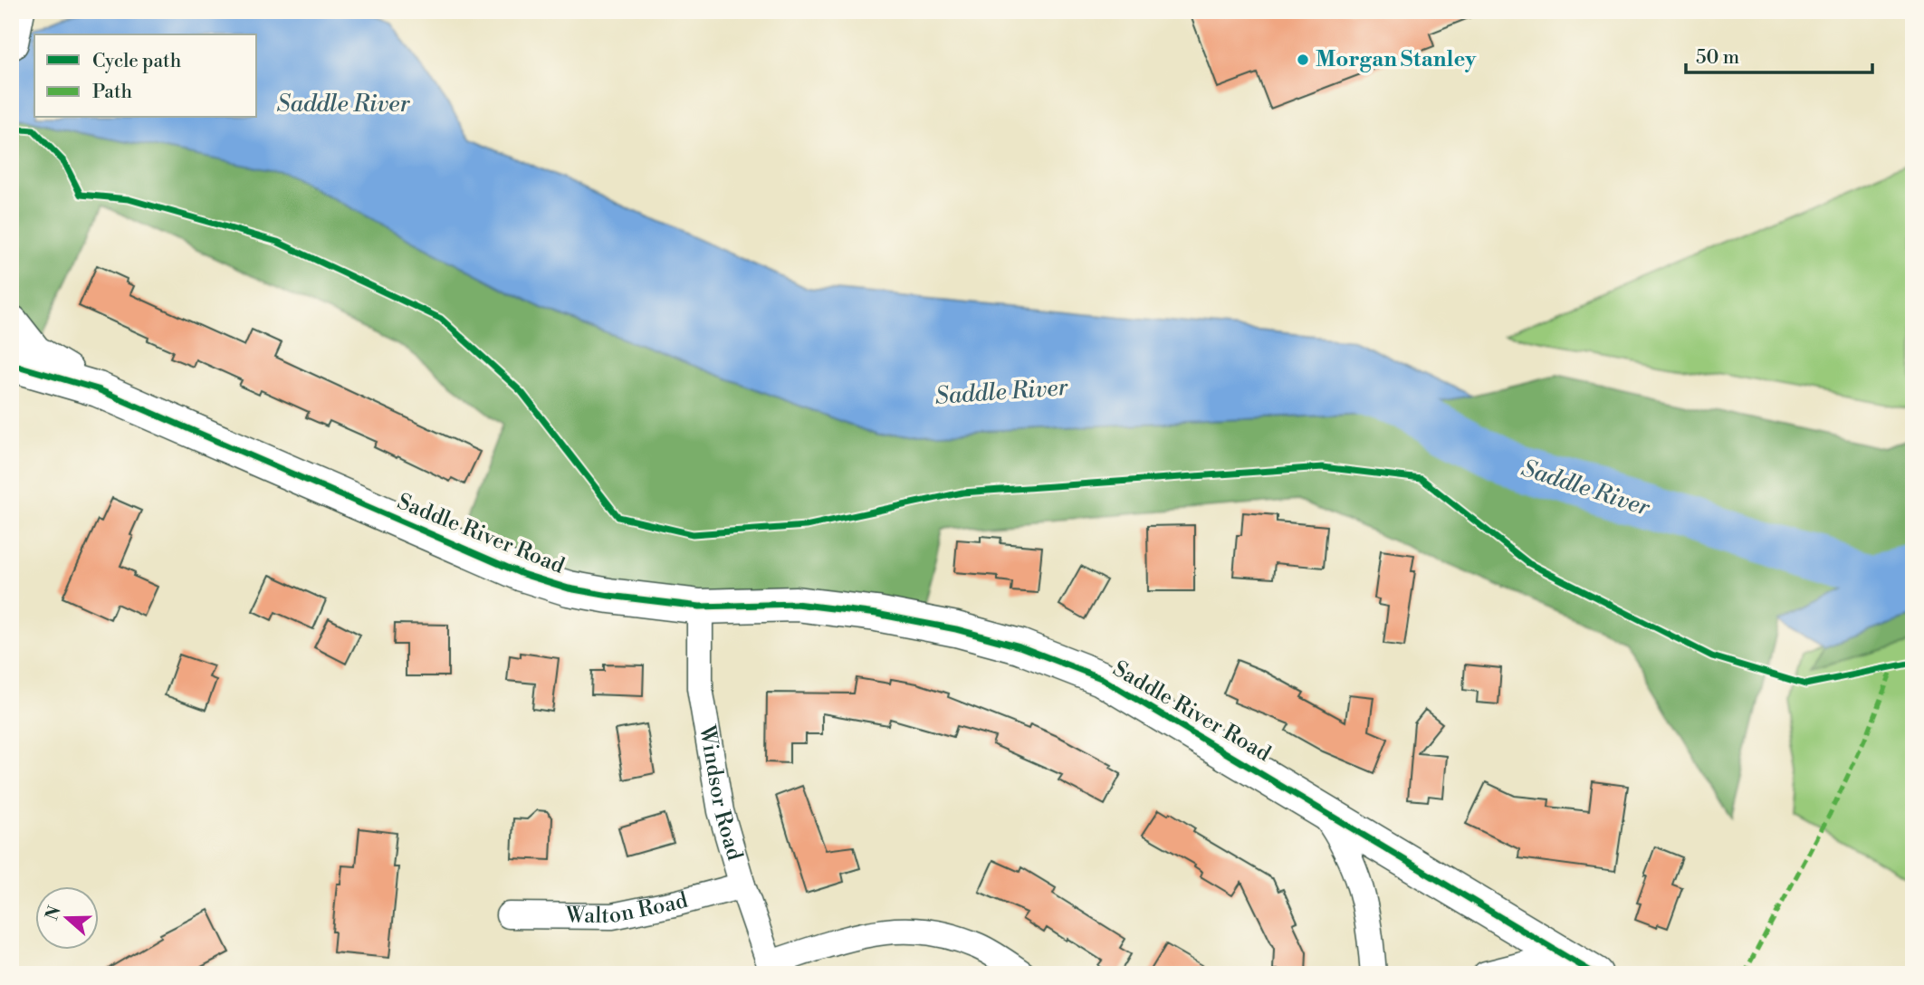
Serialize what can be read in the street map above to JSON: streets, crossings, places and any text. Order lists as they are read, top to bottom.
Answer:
{
  "streets": {
    "street": ["Saddle River Road", "Windsor Road", "Walton Road"]
  },
  "crossings": [
    ["Saddle River Road", "Windsor Road"],
    ["Windsor Road", "Walton Road"]
  ],
  "water": ["Saddle River"],
  "places": ["Morgan Stanley"],
  "legend": ["Cycle path", "Path"],
  "scale_bar": "50 m",
  "north": "left"
}
